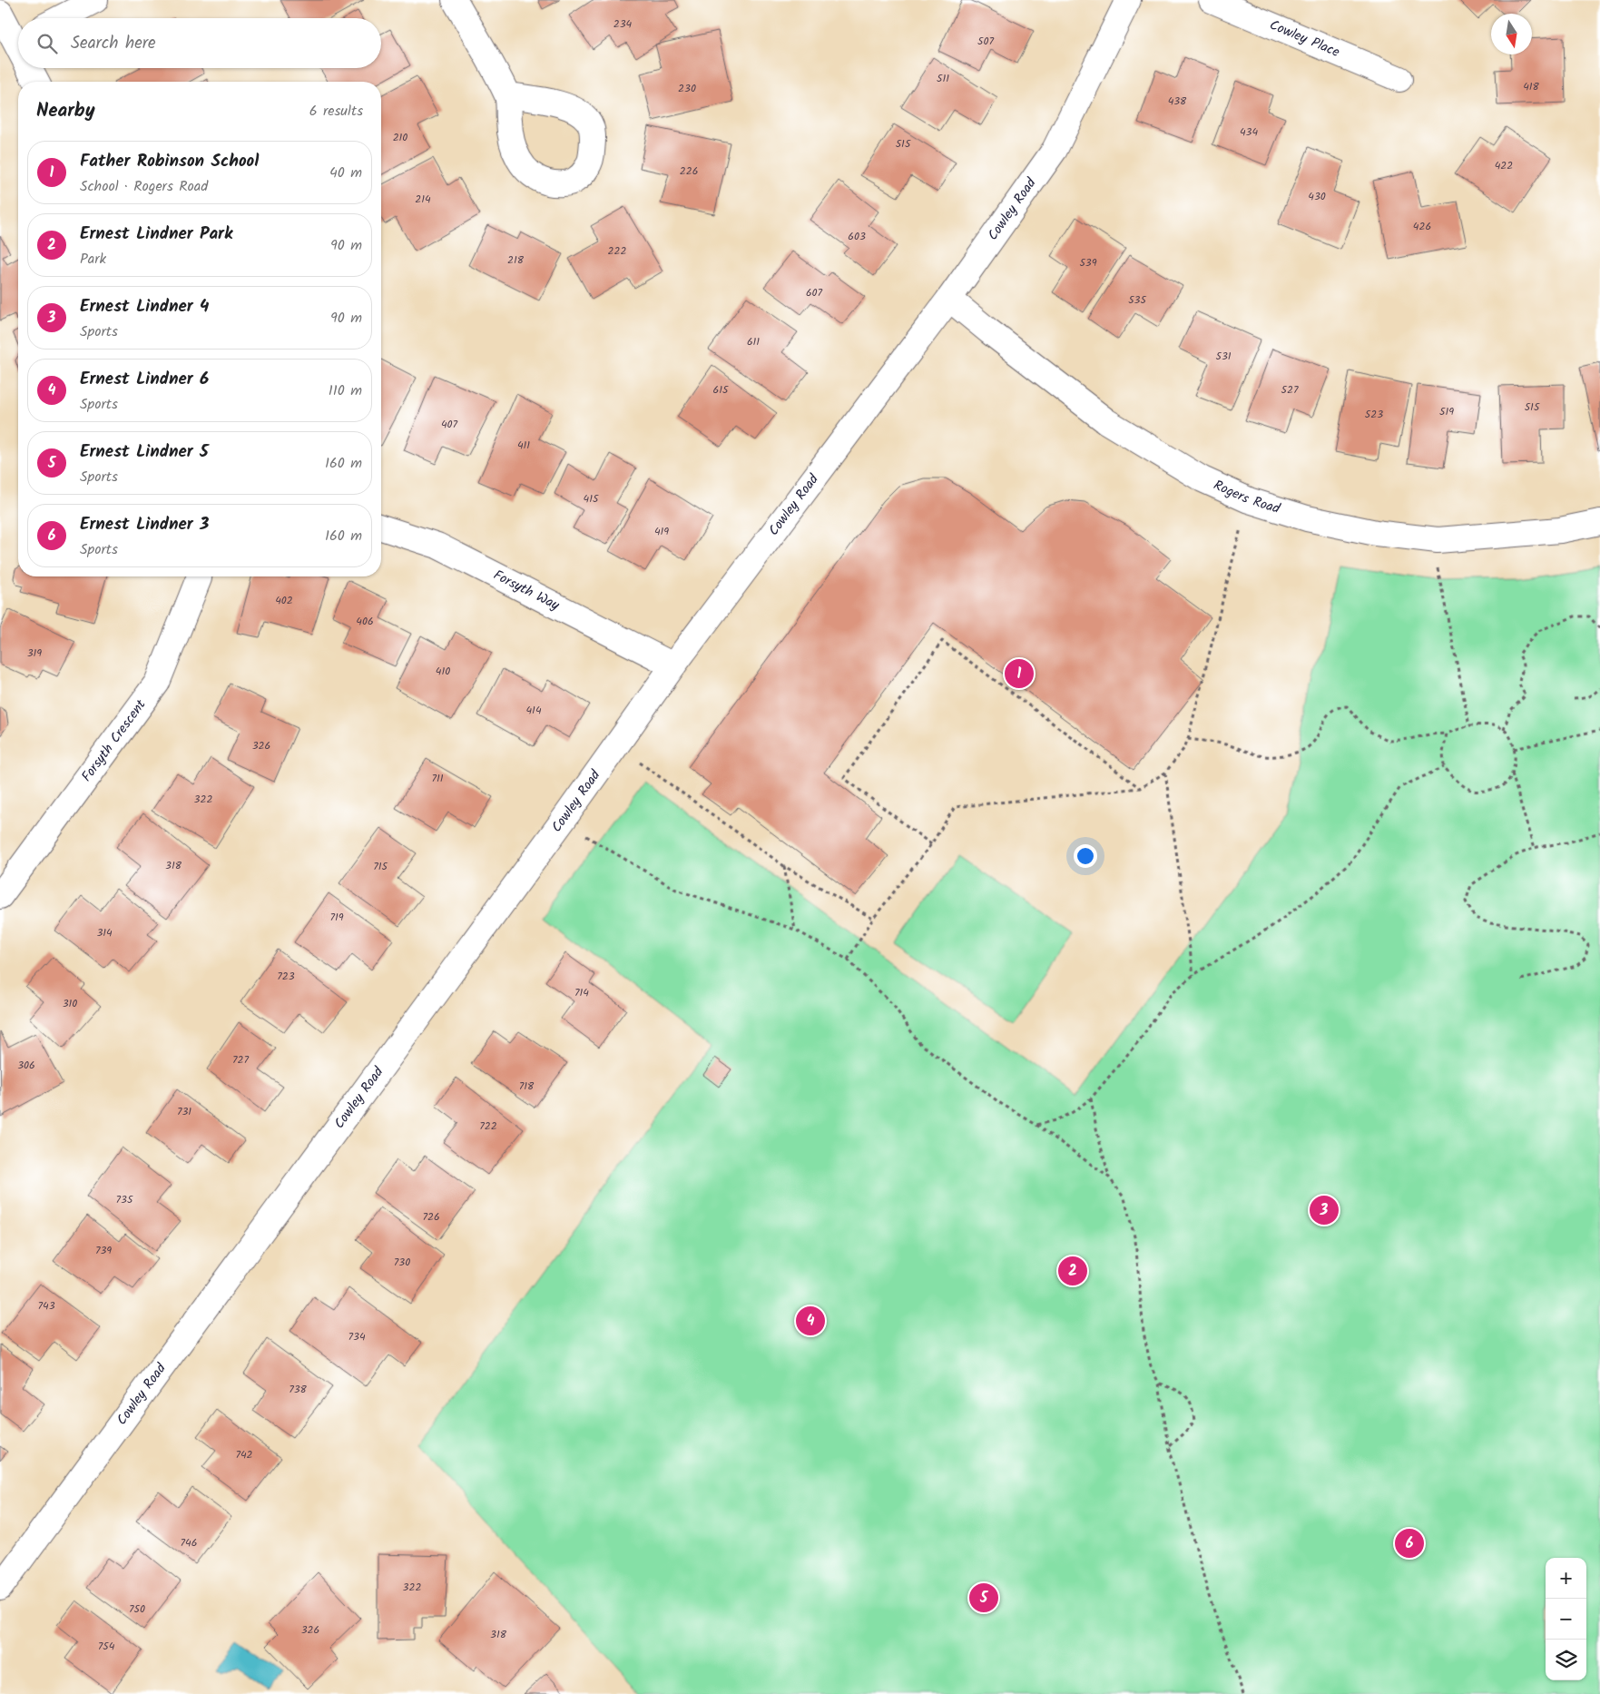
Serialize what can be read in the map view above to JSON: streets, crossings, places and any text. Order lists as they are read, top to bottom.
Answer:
{
  "streets": {
    "street": [
      "Cowley Place",
      "Cowley Road",
      "Rogers Road",
      "Forsyth Way",
      "Forsyth Crescent"
    ]
  },
  "crossings": [
    ["Cowley Road", "Rogers Road"],
    ["Cowley Road", "Forsyth Way"]
  ],
  "house_numbers": [
    "234",
    "507",
    "511",
    "418",
    "230",
    "438",
    "434",
    "210",
    "515",
    "422",
    "226",
    "430",
    "214",
    "426",
    "603",
    "222",
    "218",
    "539",
    "607",
    "535",
    "611",
    "531",
    "615",
    "527",
    "515",
    "519",
    "523",
    "407",
    "411",
    "415",
    "419",
    "402",
    "406",
    "319",
    "410",
    "414",
    "326",
    "711",
    "322",
    "318",
    "715",
    "719",
    "314",
    "723",
    "714",
    "310",
    "727",
    "306",
    "718",
    "731",
    "722",
    "735",
    "726",
    "739",
    "730",
    "743",
    "734",
    "738",
    "742",
    "746",
    "322",
    "750",
    "326",
    "318",
    "754"
  ],
  "north": "bottom",
  "page": {
    "search": "Search here",
    "heading": ["Nearby", "6 results"],
    "list": [
      {
        "mark": "1",
        "name": "Father Robinson School",
        "note": "School · Rogers Road",
        "value": "40 m"
      },
      {
        "mark": "2",
        "name": "Ernest Lindner Park",
        "note": "Park",
        "value": "90 m"
      },
      {
        "mark": "3",
        "name": "Ernest Lindner 4",
        "note": "Sports",
        "value": "90 m"
      },
      {
        "mark": "4",
        "name": "Ernest Lindner 6",
        "note": "Sports",
        "value": "110 m"
      },
      {
        "mark": "5",
        "name": "Ernest Lindner 5",
        "note": "Sports",
        "value": "160 m"
      },
      {
        "mark": "6",
        "name": "Ernest Lindner 3",
        "note": "Sports",
        "value": "160 m"
      }
    ],
    "pins": [
      "1",
      "3",
      "2",
      "4",
      "6",
      "5"
    ],
    "map_buttons": ["+", "−"]
  }
}
